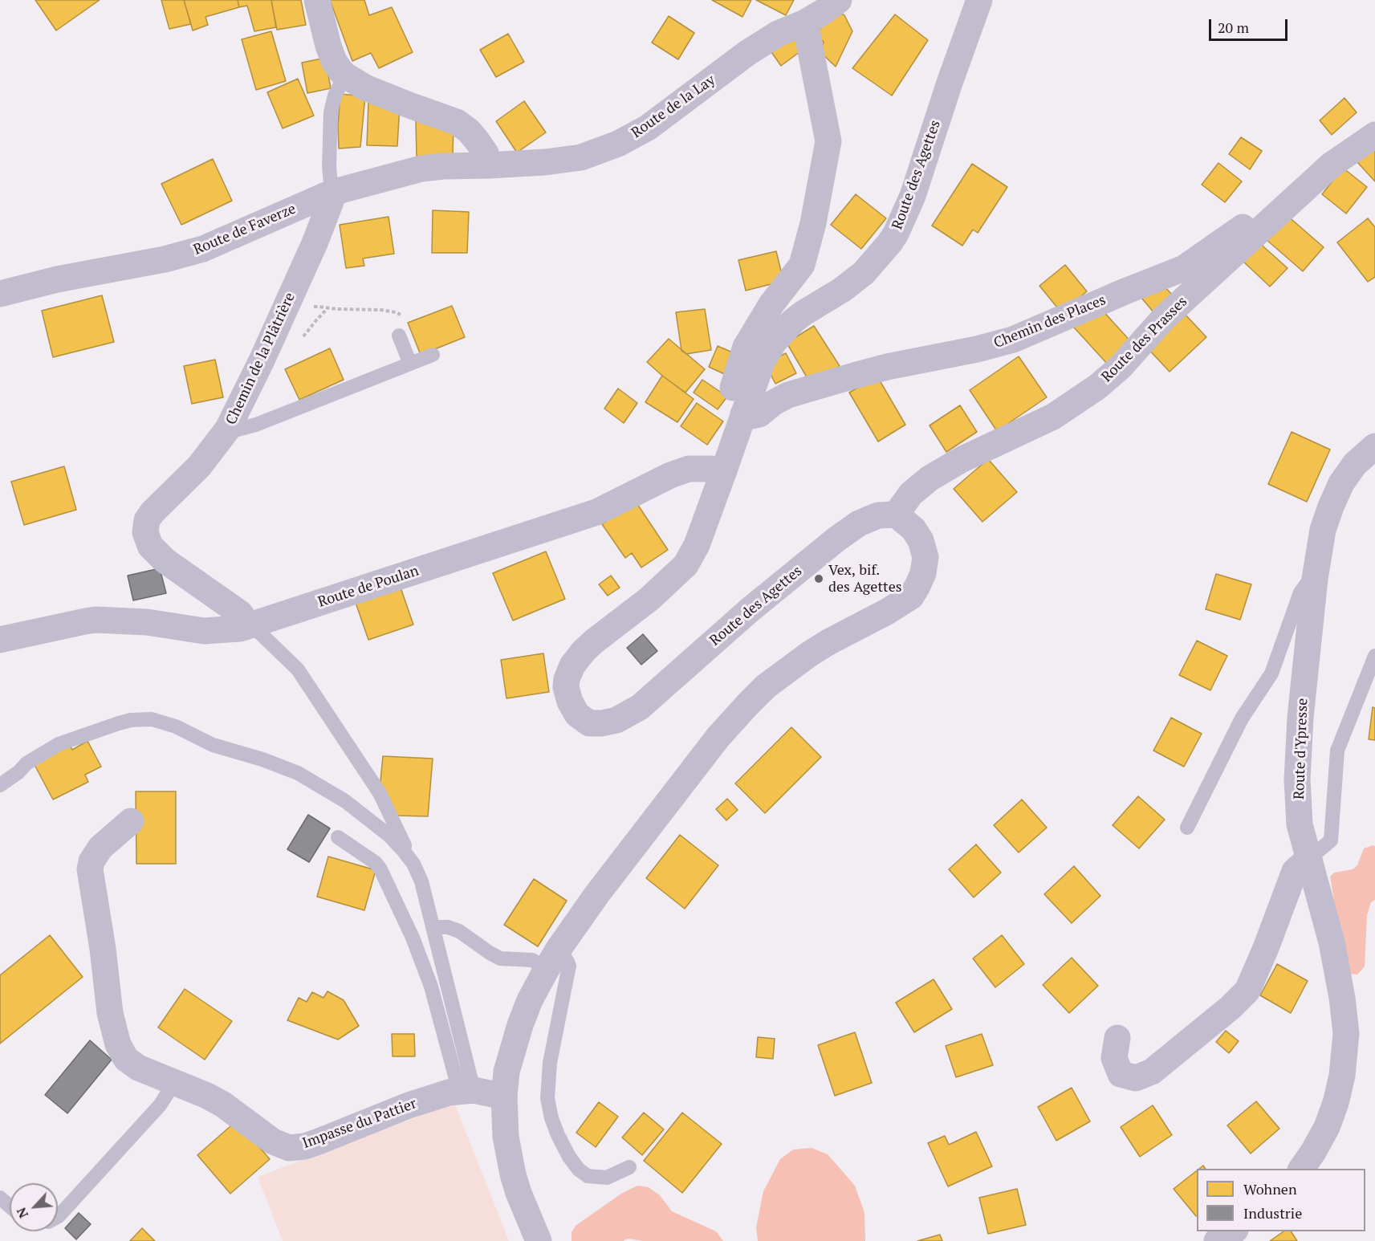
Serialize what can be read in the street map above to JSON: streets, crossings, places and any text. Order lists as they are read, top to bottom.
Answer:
{
  "streets": {
    "street": [
      "Route de la Lay",
      "Route des Agettes",
      "Route de Faverze",
      "Chemin des Places",
      "Route des Prasses",
      "Chemin de la Plâtrière",
      "Route de Poulan",
      "Route d'Ypresse",
      "Impasse du Pattier"
    ]
  },
  "crossings": [
    ["Route de la Lay", "Route de Faverze"],
    ["Route des Agettes", "Chemin des Places"],
    ["Route des Agettes", "Route des Prasses"],
    ["Route des Agettes", "Route de Poulan"],
    ["Route de Faverze", "Chemin de la Plâtrière"],
    ["Chemin des Places", "Route des Prasses"],
    ["Chemin de la Plâtrière", "Route de Poulan"]
  ],
  "places": ["Vex, bif. des Agettes"],
  "legend": ["Wohnen", "Industrie"],
  "scale_bar": "20 m",
  "north": "bottom left"
}
